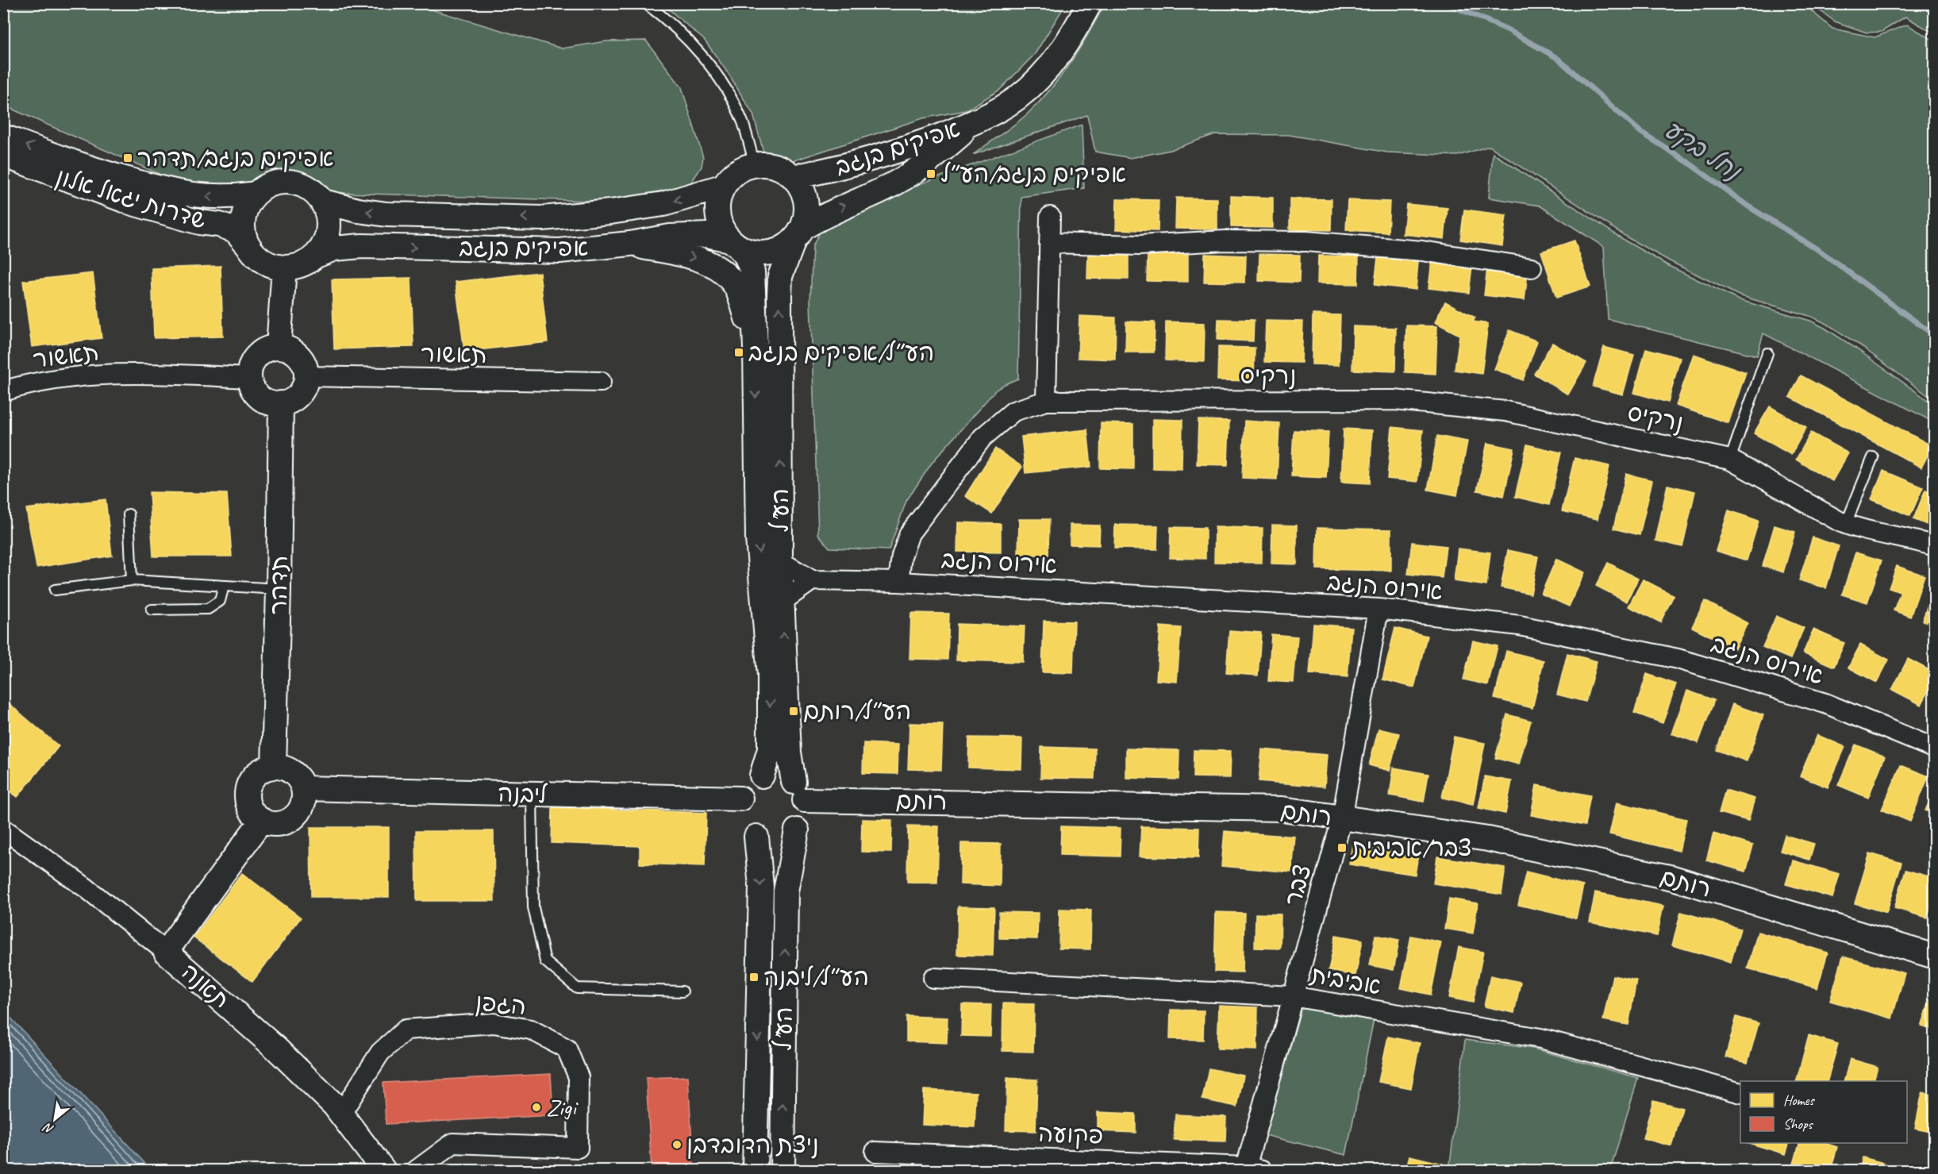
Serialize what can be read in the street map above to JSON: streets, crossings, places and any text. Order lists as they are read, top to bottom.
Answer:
{
  "streets": {
    "street": [
      "אפיקים בנגב",
      "שדרות יגאל אלון",
      "תאשור",
      "נרקיס",
      "הע\"ל",
      "אירוס הנגב",
      "תדהר",
      "ליבנה",
      "רותם",
      "צבר",
      "אביבית",
      "תאנה",
      "הגפן",
      "פקועה"
    ]
  },
  "crossings": [
    ["אפיקים בנגב", "שדרות יגאל אלון"],
    ["אפיקים בנגב", "הע\"ל"],
    ["תאשור", "תדהר"],
    ["נרקיס", "אירוס הנגב"],
    ["הע\"ל", "ליבנה"],
    ["הע\"ל", "רותם"],
    ["אירוס הנגב", "צבר"],
    ["תדהר", "ליבנה"],
    ["ליבנה", "רותם"],
    ["רותם", "צבר"],
    ["צבר", "אביבית"],
    ["צבר", "פקועה"],
    ["תאנה", "הגפן"]
  ],
  "water": ["נחל בקע"],
  "places": {
    "transit": [
      "אפיקים בנגב/תדהר",
      "אפיקים בנגב/הע״ל",
      "הע״ל/אפיקים בנגב",
      "הע״ל/רותם",
      "צבר/אביבית",
      "הע״ל/ליבנה"
    ],
    "other": ["Zigi", "ניצת הדובדבן"]
  },
  "legend": ["Homes", "Shops"],
  "north": "bottom left"
}
